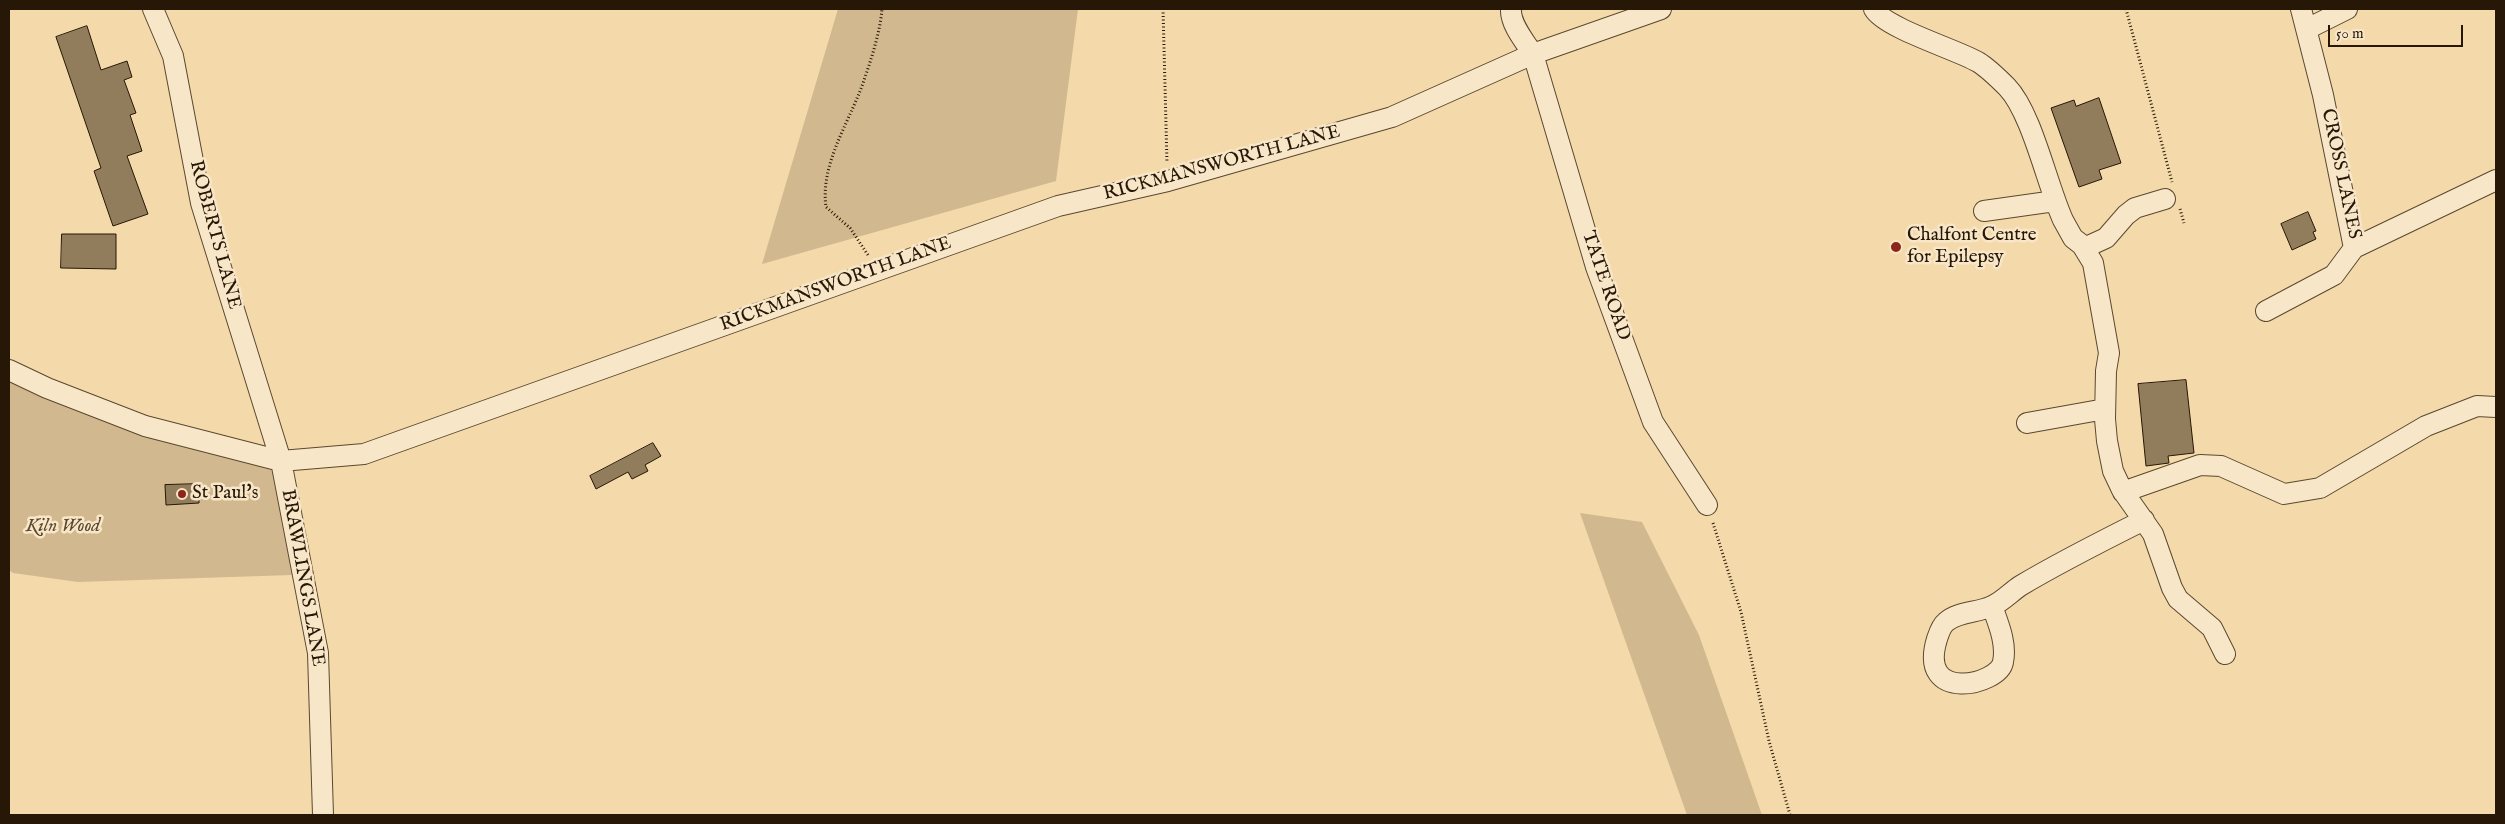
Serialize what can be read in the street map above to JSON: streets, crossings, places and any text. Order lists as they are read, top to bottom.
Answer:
{
  "streets": {
    "street": [
      "RICKMANSWORTH LANE",
      "CROSS LANES",
      "ROBERTS LANE",
      "TATE ROAD",
      "BRAWLINGS LANE"
    ]
  },
  "crossings": [
    ["RICKMANSWORTH LANE", "ROBERTS LANE"],
    ["RICKMANSWORTH LANE", "TATE ROAD"],
    ["RICKMANSWORTH LANE", "BRAWLINGS LANE"],
    ["ROBERTS LANE", "BRAWLINGS LANE"]
  ],
  "parks": ["Kiln Wood"],
  "places": ["Chalfont Centre for Epilepsy", "St Paul's"],
  "scale_bar": "50 m"
}
